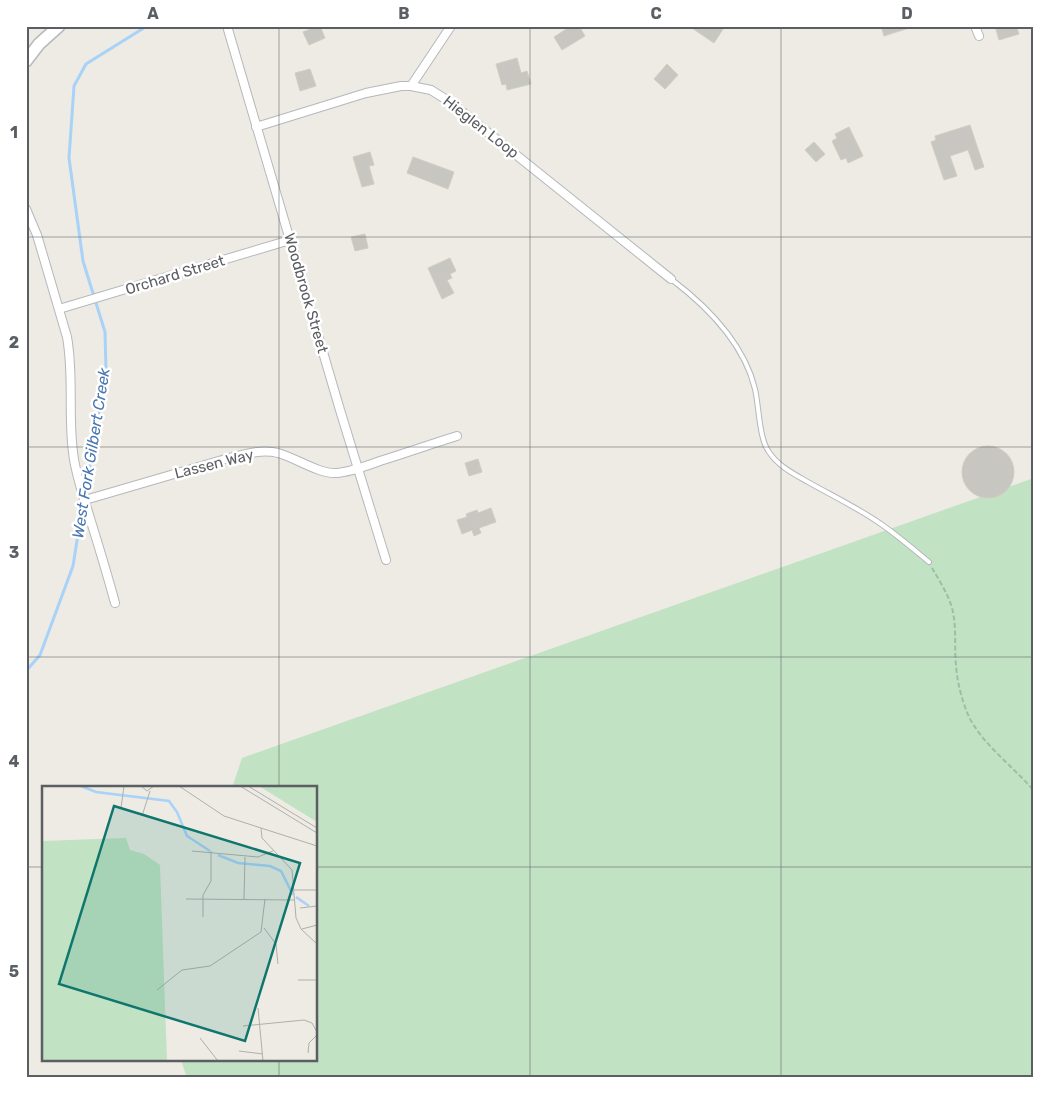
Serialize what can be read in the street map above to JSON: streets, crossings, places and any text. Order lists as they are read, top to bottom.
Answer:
{
  "streets": {
    "street": [
      "Hieglen Loop",
      "Orchard Street",
      "Woodbrook Street",
      "Lassen Way"
    ]
  },
  "crossings": [
    ["Hieglen Loop", "Woodbrook Street"],
    ["Orchard Street", "Woodbrook Street"],
    ["Woodbrook Street", "Lassen Way"]
  ],
  "water": ["West Fork Gilbert Creek"],
  "grid": {
    "columns": [
      "A",
      "B",
      "C",
      "D"
    ],
    "rows": [
      "1",
      "2",
      "3",
      "4",
      "5"
    ]
  }
}
